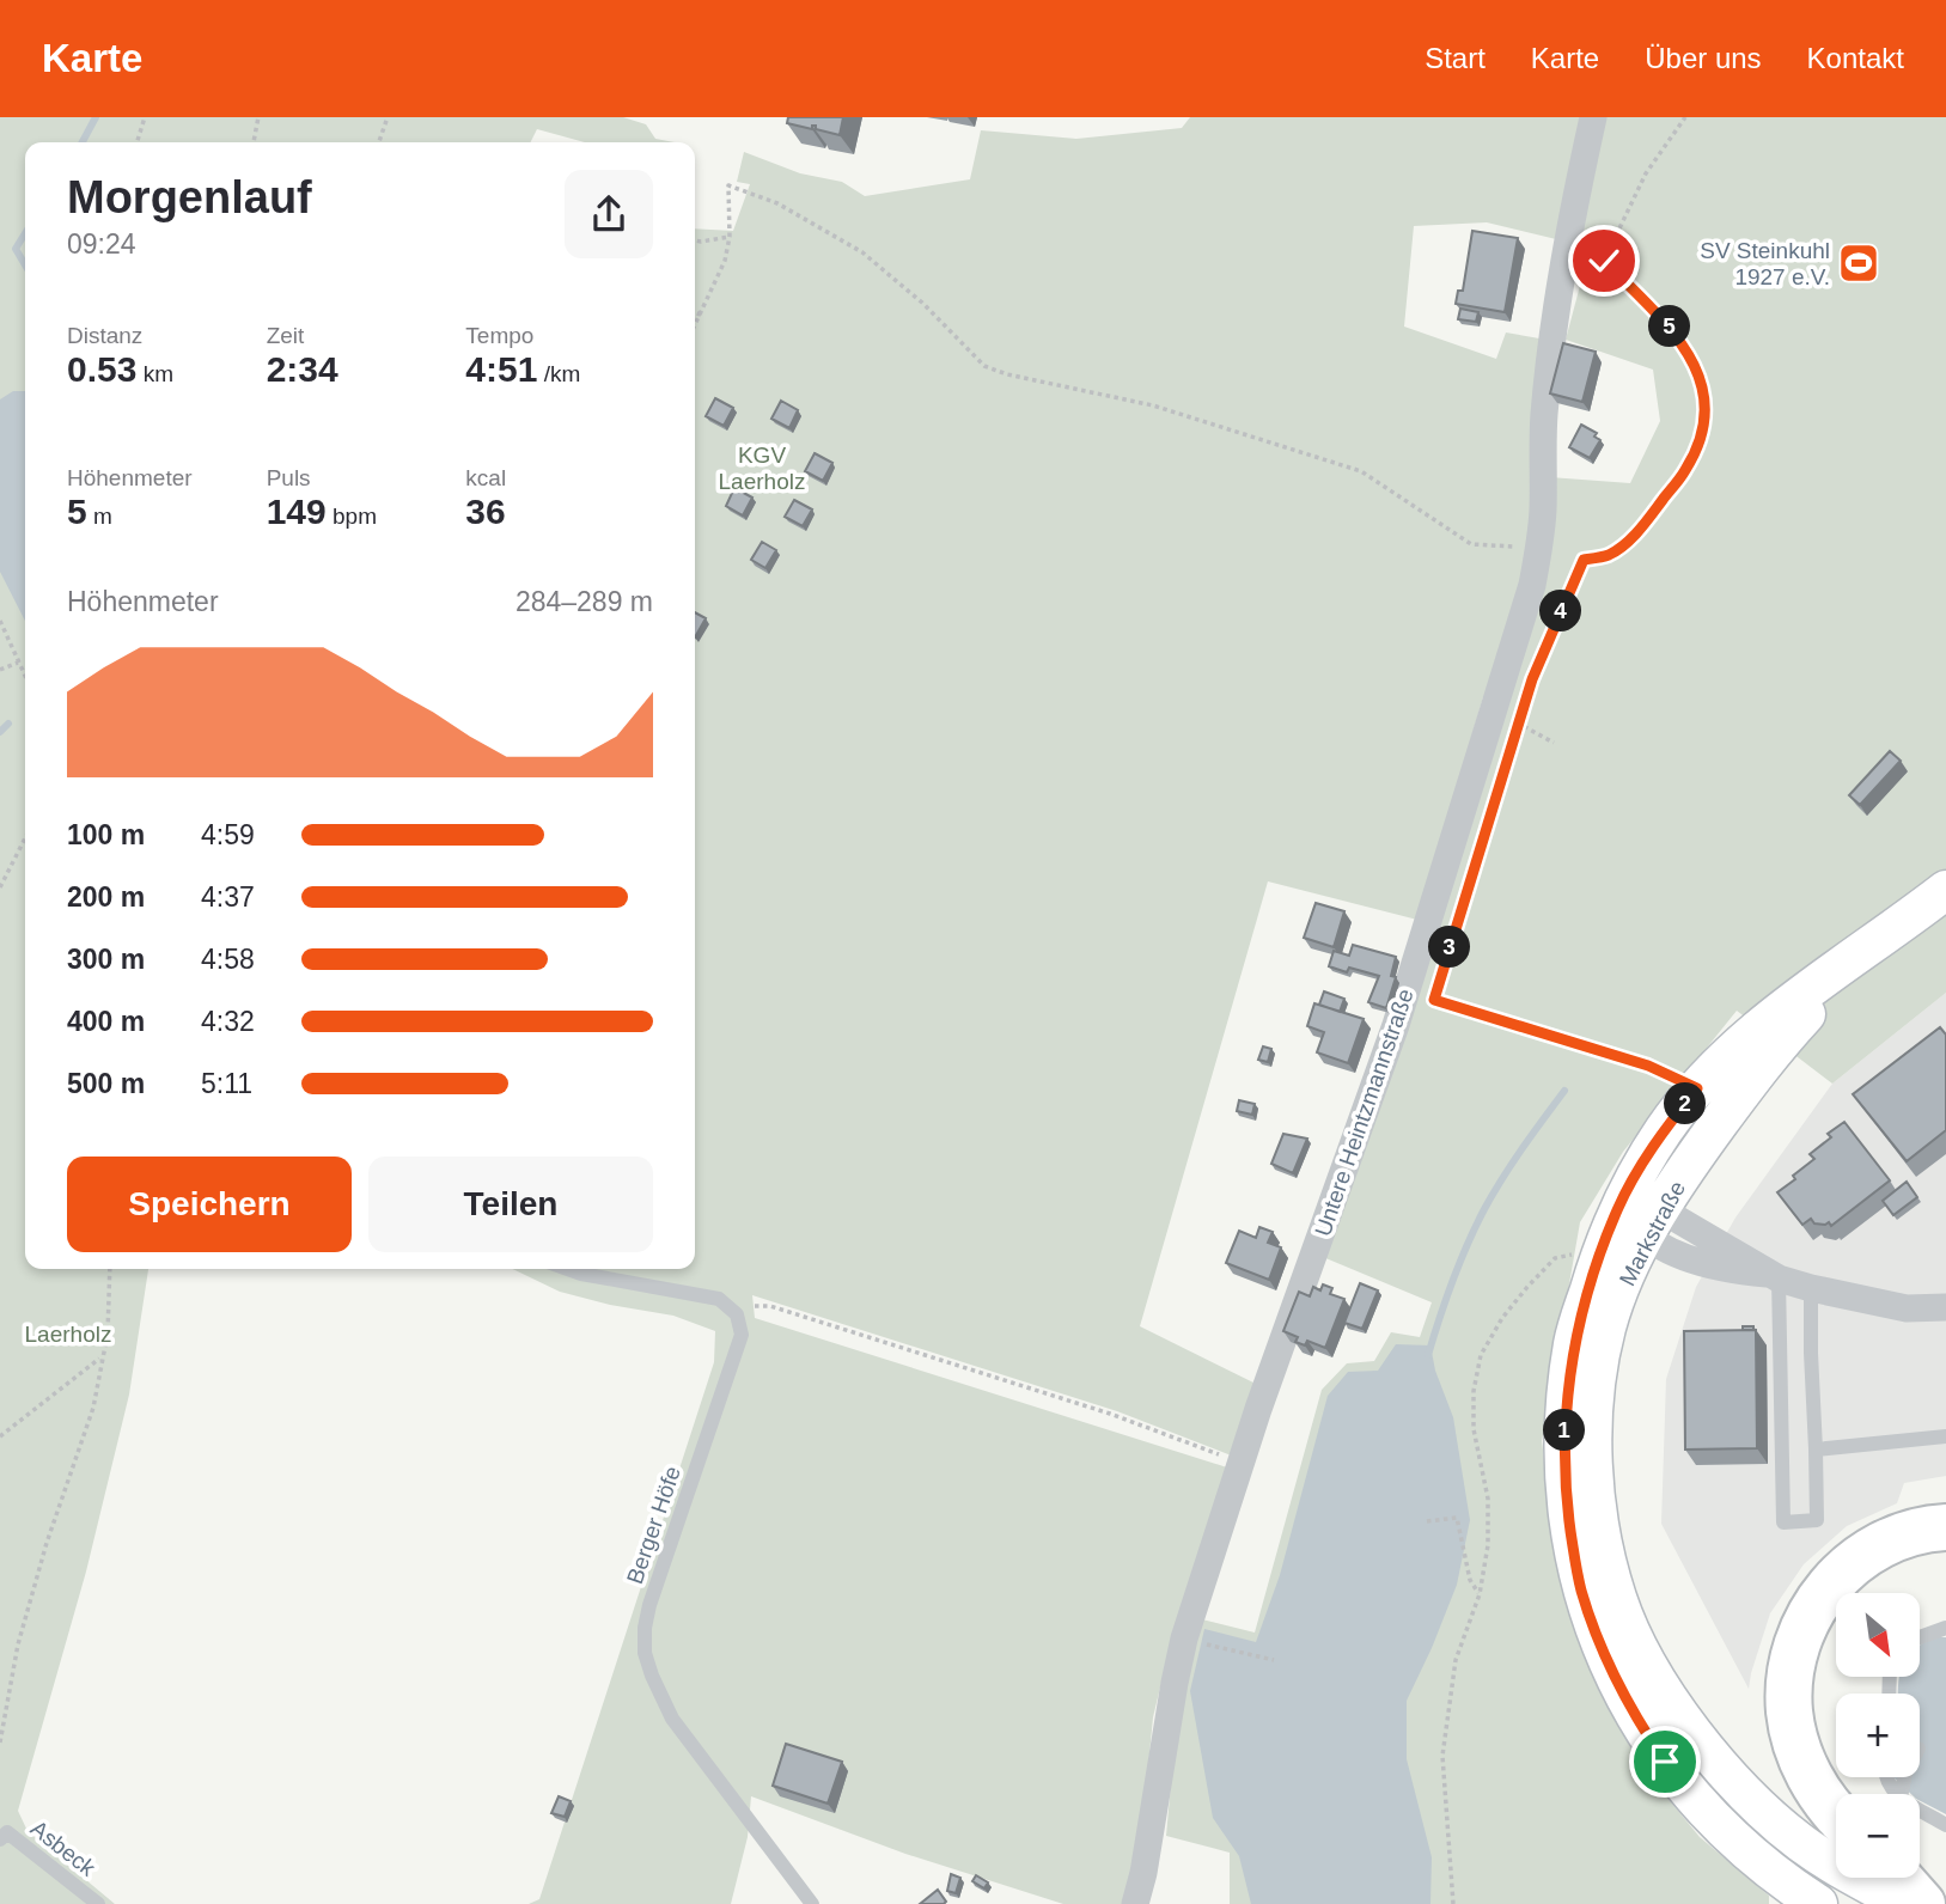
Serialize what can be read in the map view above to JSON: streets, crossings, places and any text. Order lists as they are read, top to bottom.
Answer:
{
  "streets": {
    "main road": ["Markstraße"],
    "street": ["Untere Heintzmannstraße"],
    "lane": ["Berger Höfe", "Asbeck"]
  },
  "parks": ["KGV Laerholz", "Laerholz"],
  "places": {
    "sports": ["SV Steinkuhl 1927 e.V."]
  },
  "north": "bottom right",
  "page": {
    "header": "Karte",
    "nav": [
      "Start",
      "Karte",
      "Über uns",
      "Kontakt"
    ],
    "heading": ["Morgenlauf", "09:24"],
    "stats": [
      ["Distanz", "0.53 km"],
      ["Zeit", "2:34"],
      ["Tempo", "4:51 /km"],
      ["Höhenmeter", "5 m"],
      ["Puls", "149 bpm"],
      ["kcal", "36"]
    ],
    "pins": [
      "5",
      "4",
      "3",
      "2",
      "1"
    ],
    "chart": ["Höhenmeter", "284–289 m"],
    "list": [
      {
        "name": "100 m",
        "note": "4:59"
      },
      {
        "name": "200 m",
        "note": "4:37"
      },
      {
        "name": "300 m",
        "note": "4:58"
      },
      {
        "name": "400 m",
        "note": "4:32"
      },
      {
        "name": "500 m",
        "note": "5:11"
      }
    ],
    "buttons": ["Speichern", "Teilen"],
    "map_buttons": ["+", "−"]
  }
}
